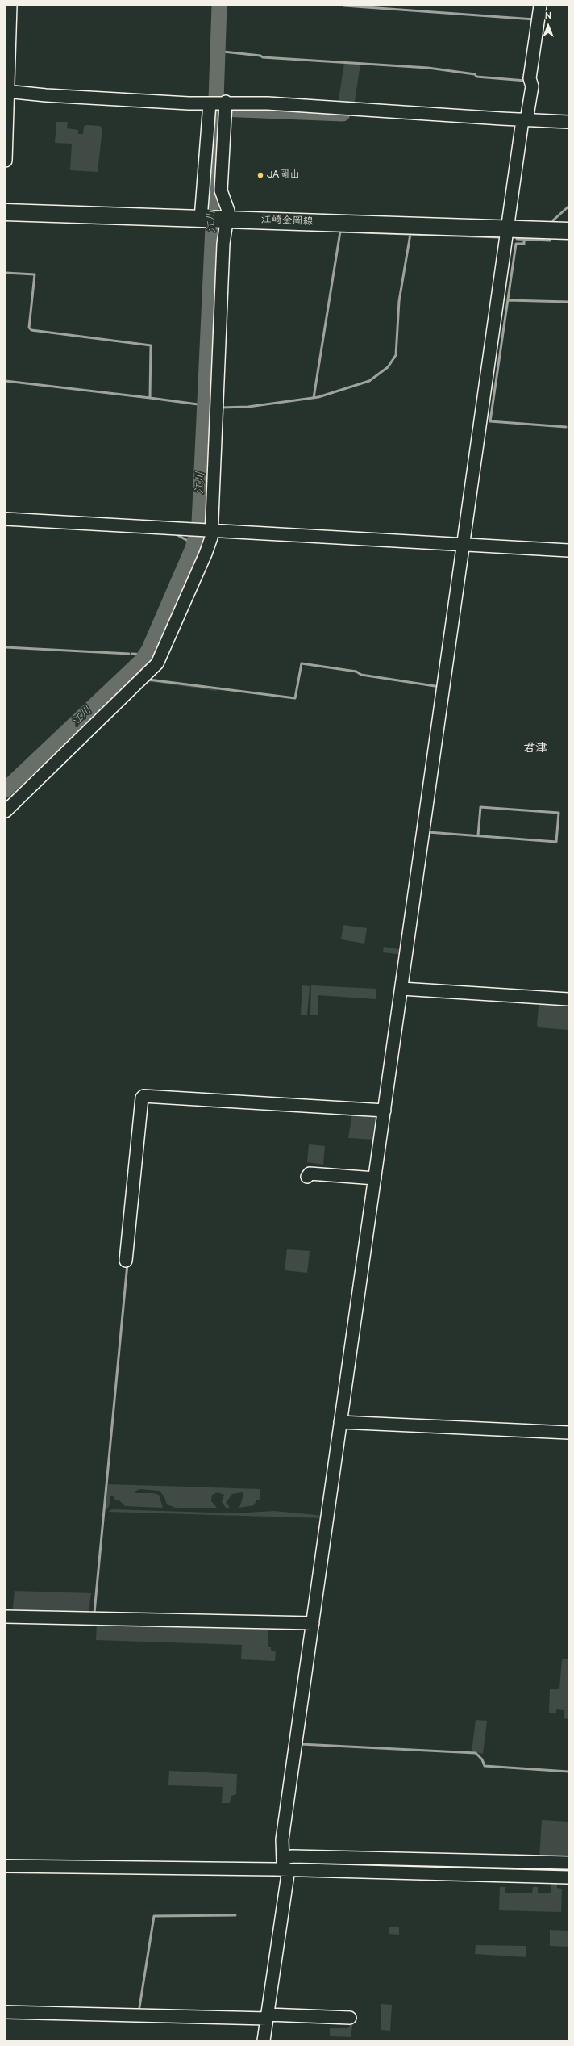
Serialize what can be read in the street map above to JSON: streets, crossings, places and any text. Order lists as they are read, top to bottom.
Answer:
{
  "streets": {
    "main road": ["江崎金岡線"]
  },
  "districts": ["君津"],
  "water": ["江川"],
  "places": ["JA岡山"],
  "north": "top"
}
